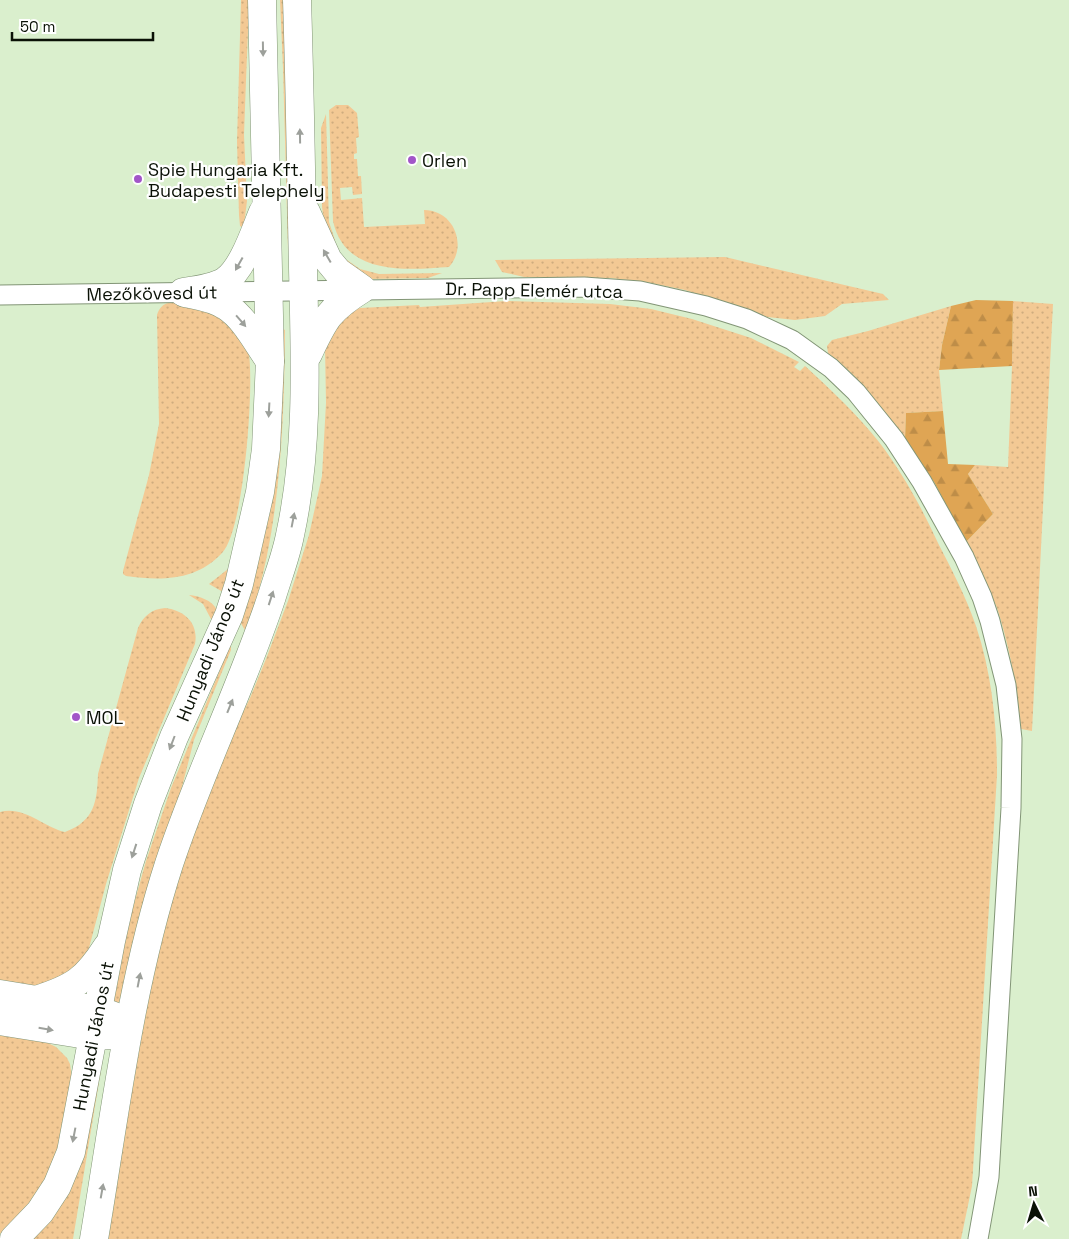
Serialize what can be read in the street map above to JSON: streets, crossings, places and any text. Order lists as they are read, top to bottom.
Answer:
{
  "streets": {
    "main road": ["Hunyadi János út"],
    "street": ["Dr. Papp Elemér utca", "Mezőkövesd út"]
  },
  "crossings": [
    ["Dr. Papp Elemér utca", "Mezőkövesd út"],
    ["Dr. Papp Elemér utca", "Hunyadi János út"],
    ["Mezőkövesd út", "Hunyadi János út"]
  ],
  "places": ["Orlen", "Spie Hungaria Kft. Budapesti Telephely", "MOL"],
  "scale_bar": "50 m",
  "north": "top"
}
